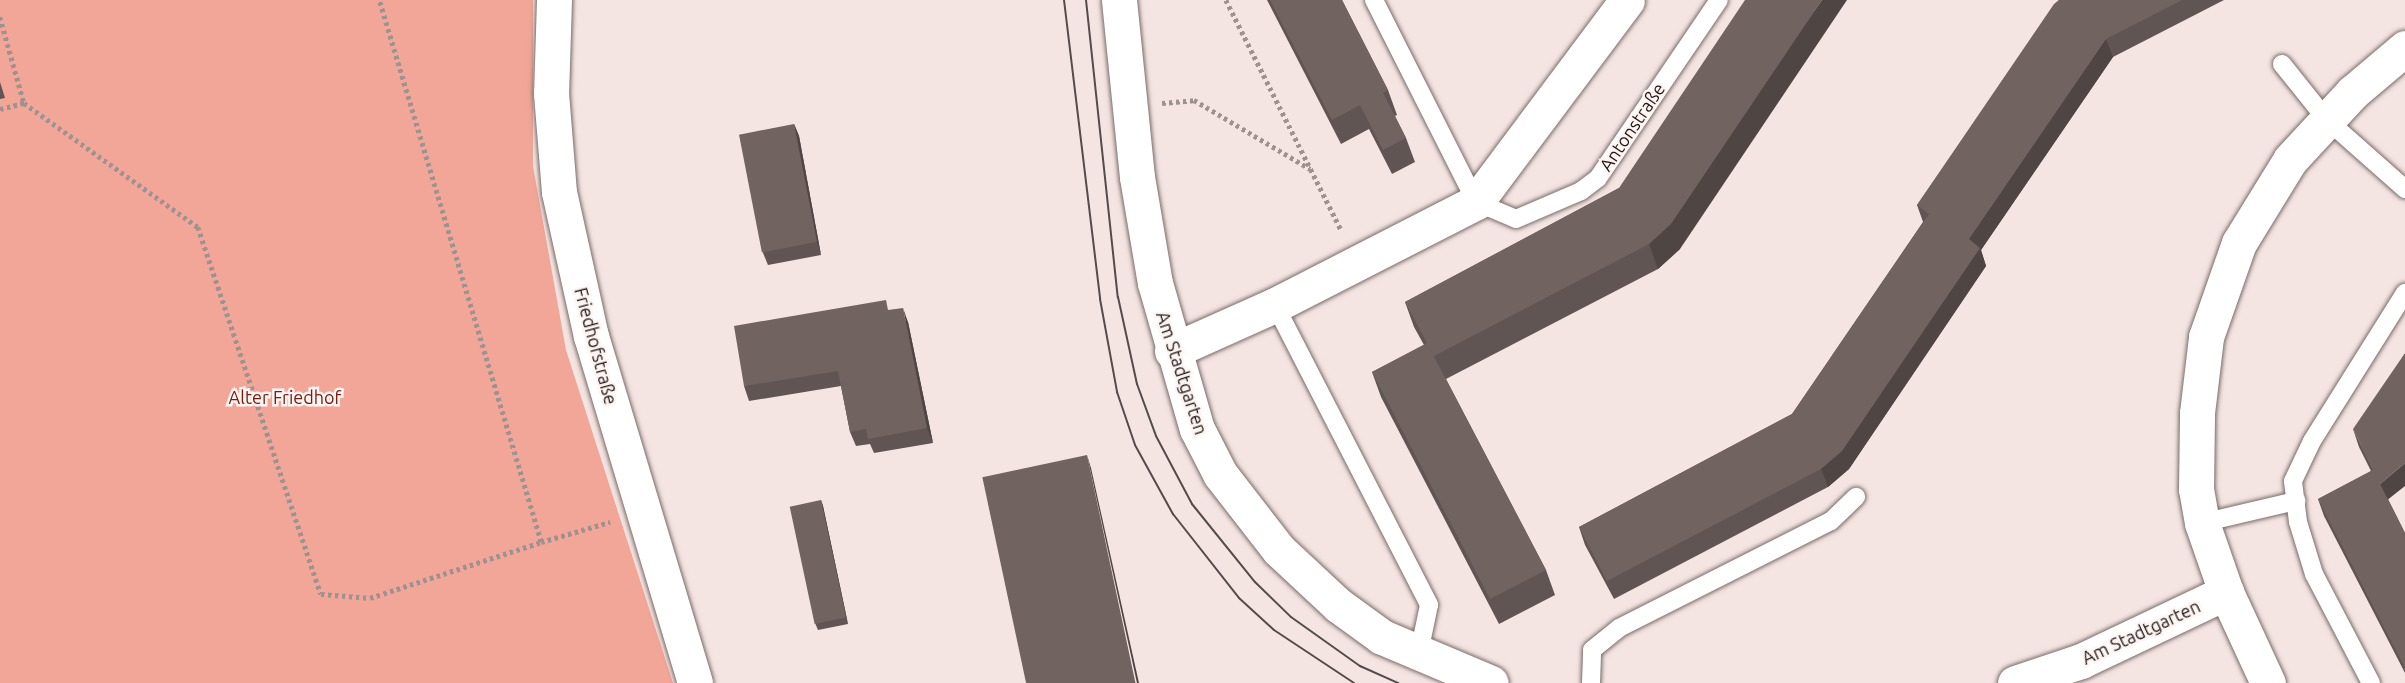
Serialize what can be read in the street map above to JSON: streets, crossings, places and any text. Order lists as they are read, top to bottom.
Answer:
{
  "streets": {
    "street": ["Friedhofstraße", "Am Stadtgarten"],
    "lane": ["Antonstraße"]
  },
  "parks": ["Alter Friedhof"]
}
